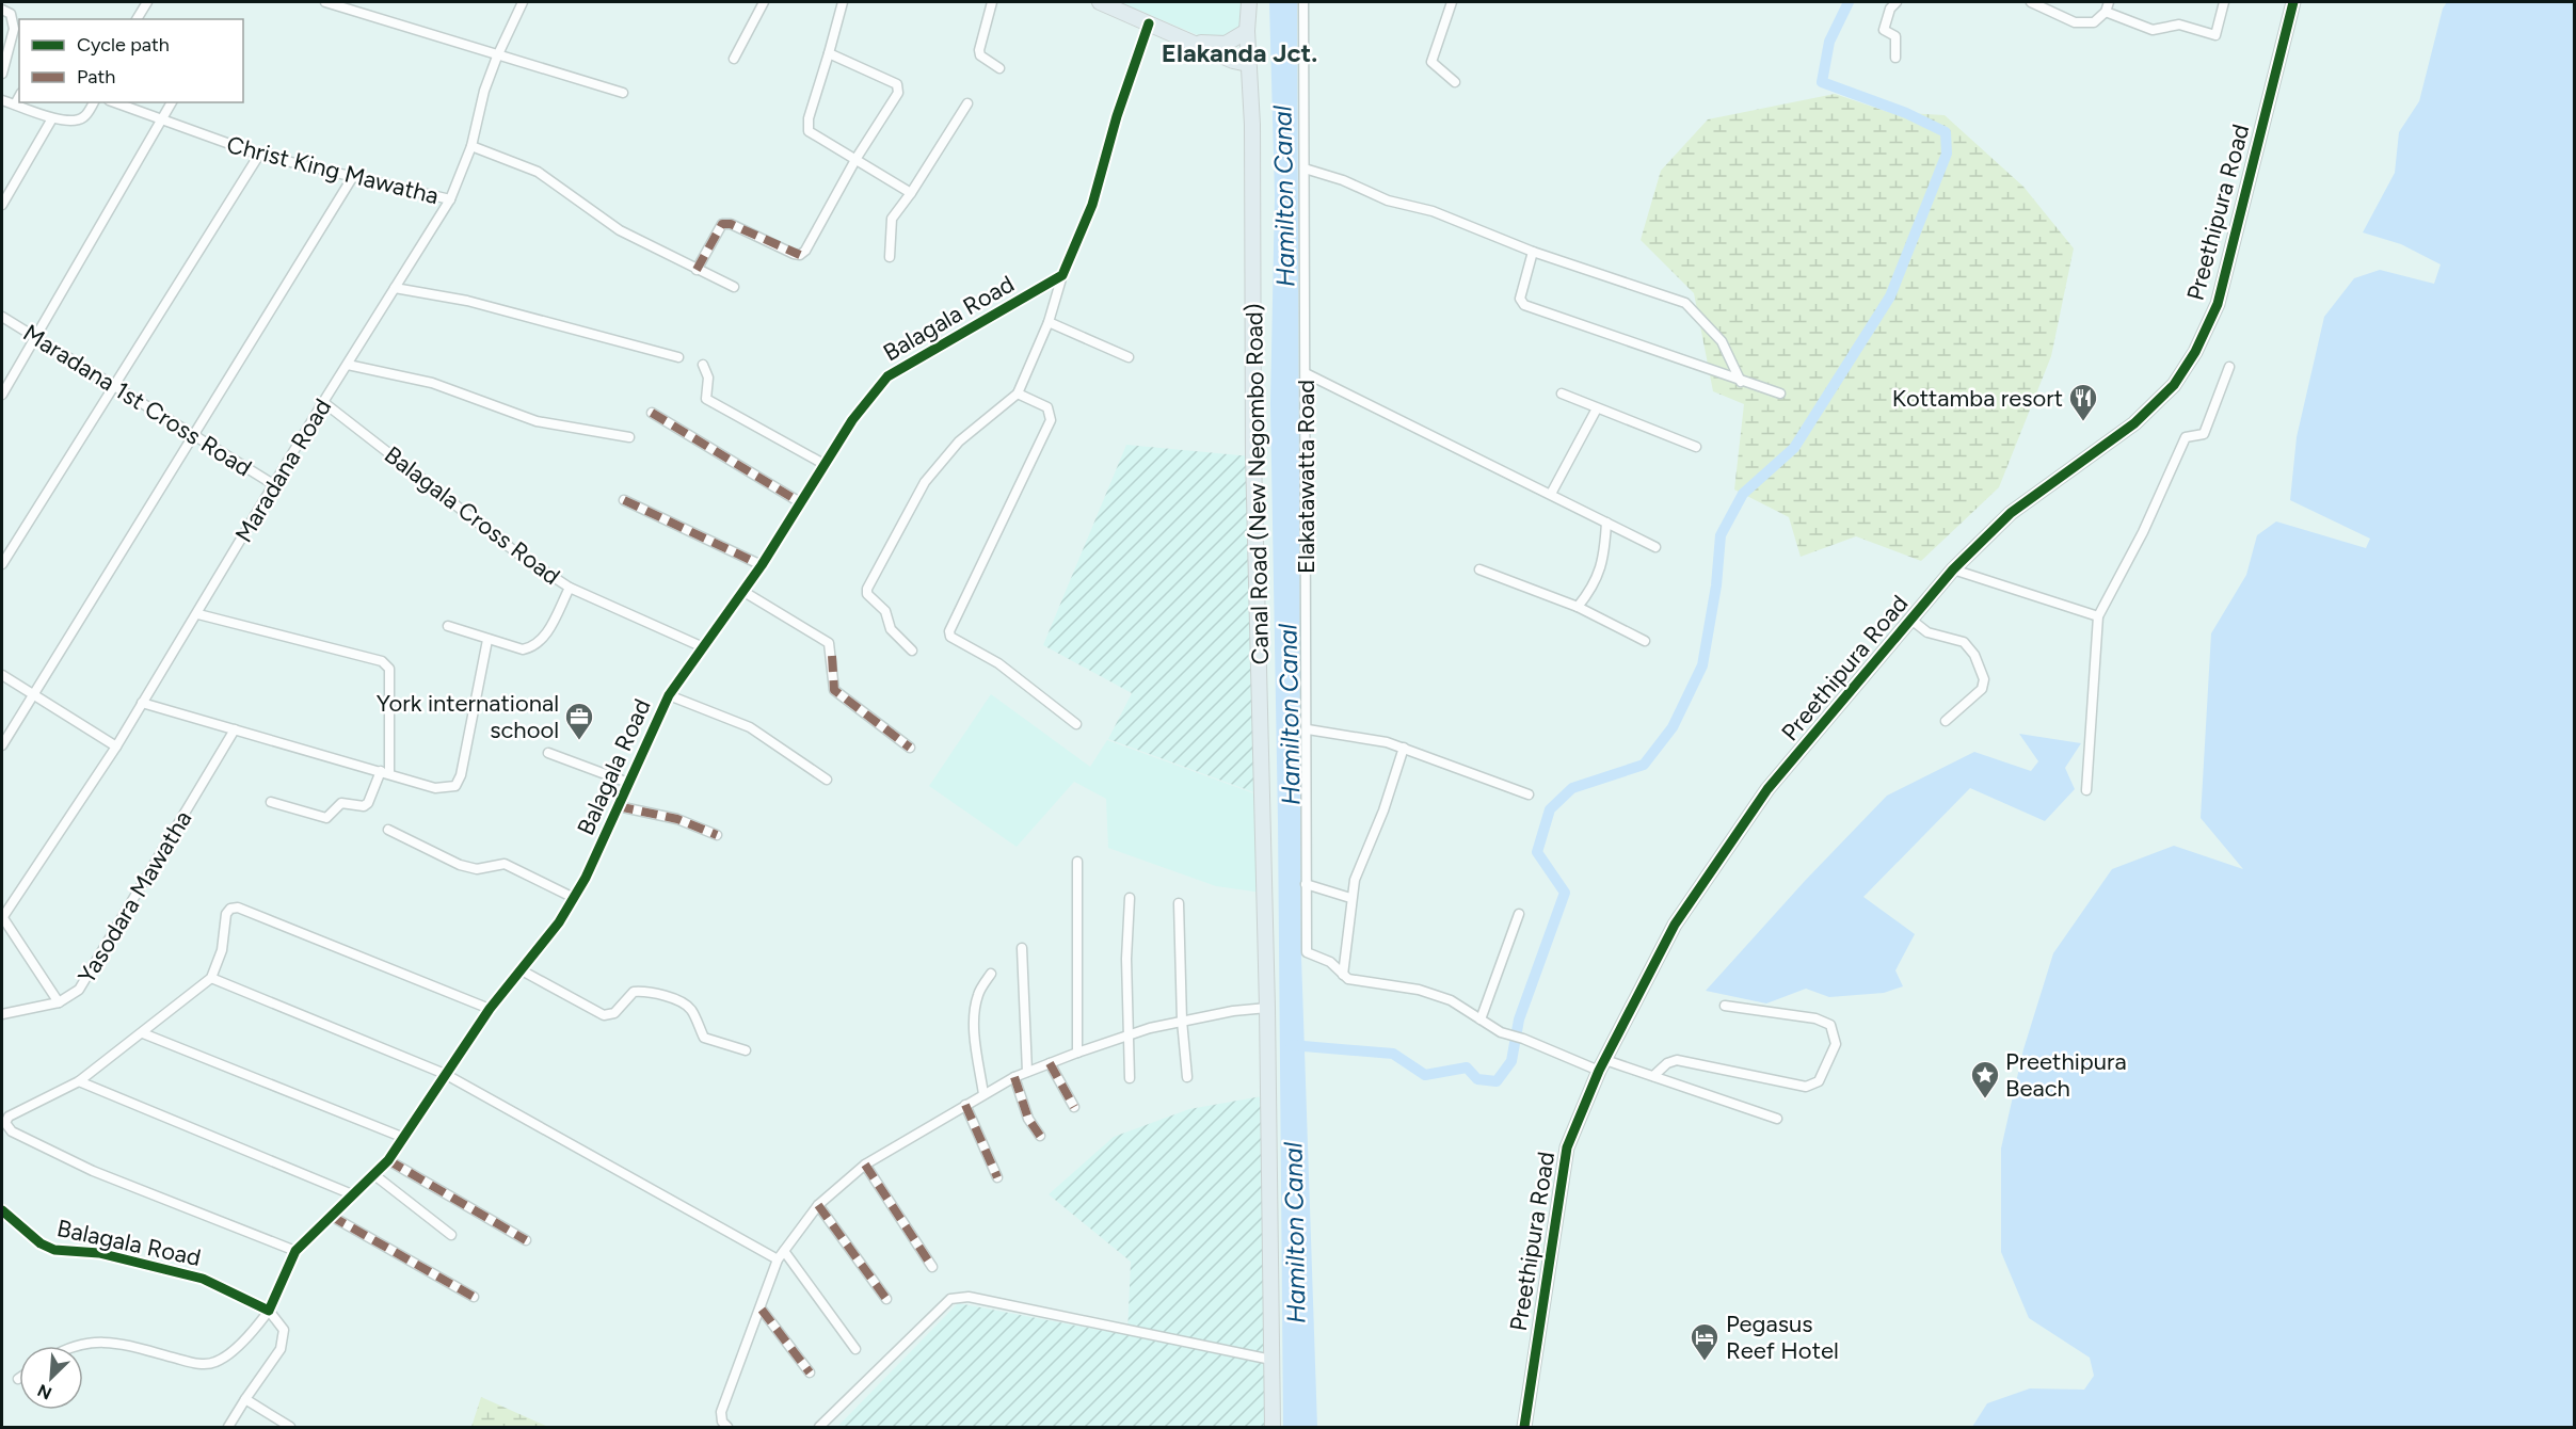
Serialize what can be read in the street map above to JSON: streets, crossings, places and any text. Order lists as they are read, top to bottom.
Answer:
{
  "streets": {
    "main road": ["Canal Road (New Negombo Road)"],
    "street": [
      "Christ King Mawatha",
      "Preethipura Road",
      "Balagala Road",
      "Maradana 1st Cross Road",
      "Maradana Road",
      "Elakatawatta Road",
      "Balagala Cross Road",
      "Yasodara Mawatha"
    ]
  },
  "crossings": [
    ["Christ King Mawatha", "Maradana Road"],
    ["Balagala Road", "Balagala Cross Road"],
    ["Maradana 1st Cross Road", "Maradana Road"],
    ["Maradana Road", "Balagala Cross Road"],
    ["Maradana Road", "Yasodara Mawatha"]
  ],
  "districts": ["Elakanda Jct."],
  "water": ["Hamilton Canal"],
  "places": {
    "restaurant": ["Kottamba resort"],
    "office": ["York international school"],
    "place": ["Preethipura Beach"],
    "hotel": ["Pegasus Reef Hotel"]
  },
  "legend": ["Cycle path", "Path"],
  "north": "bottom left"
}
